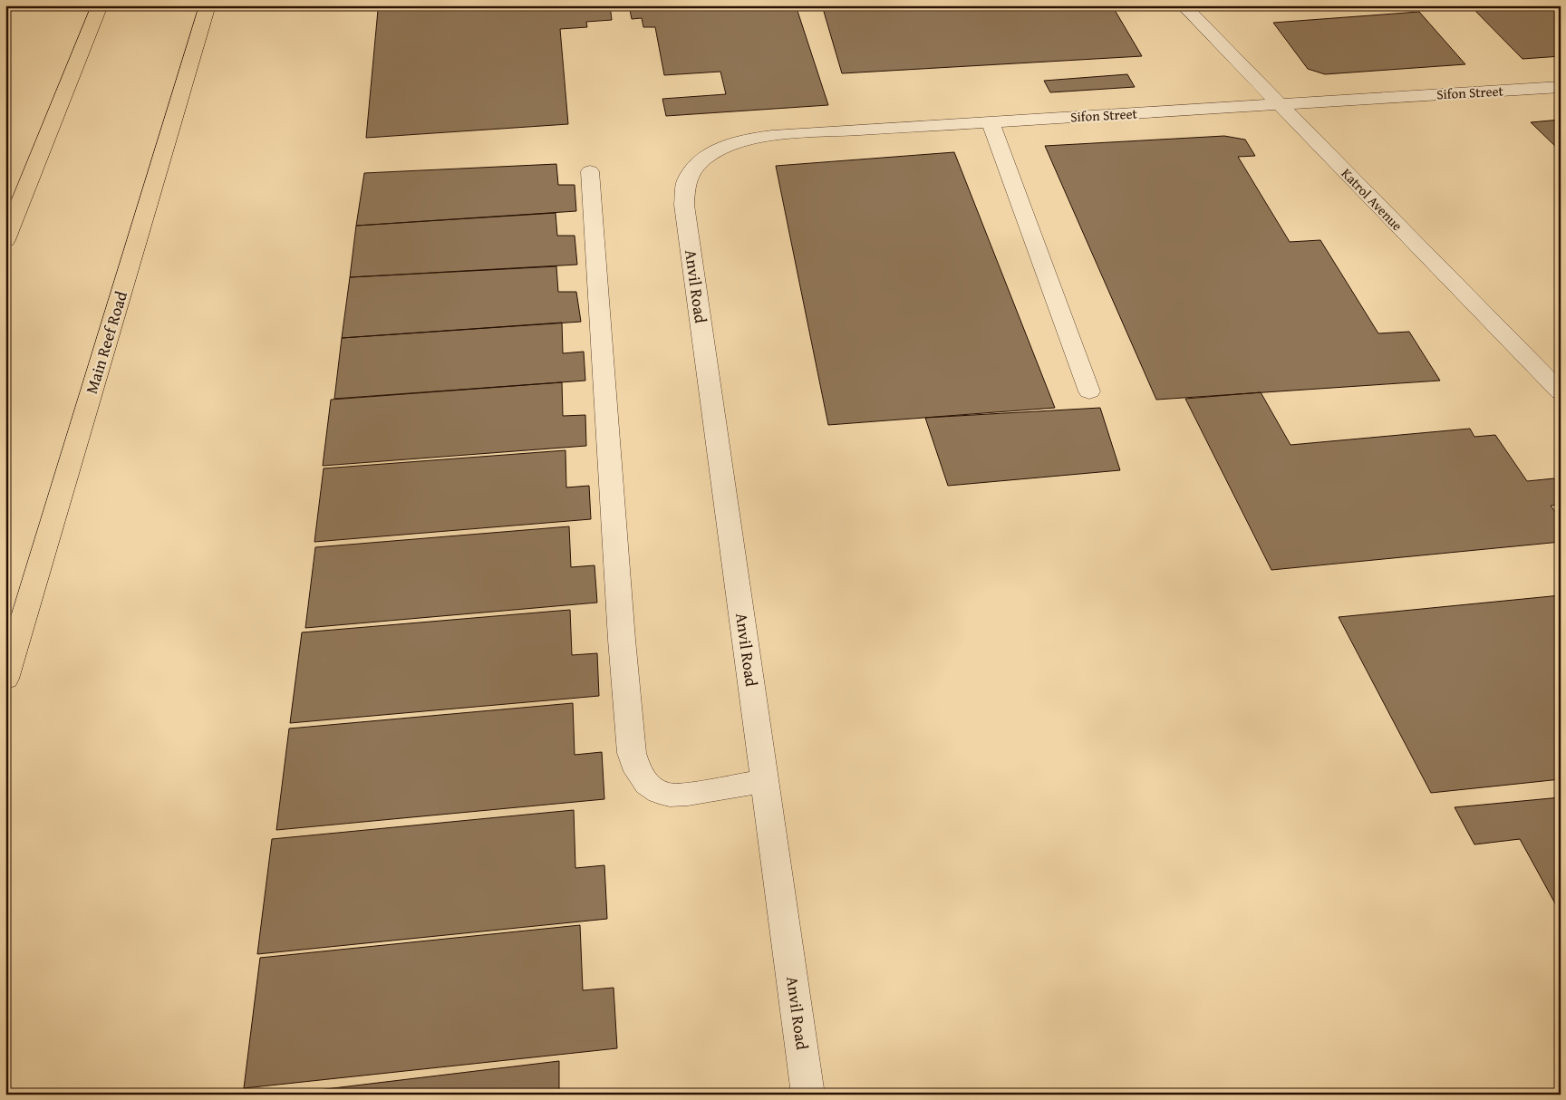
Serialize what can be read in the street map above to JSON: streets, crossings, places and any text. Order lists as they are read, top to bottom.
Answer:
{
  "streets": {
    "main road": ["Main Reef Road"],
    "street": ["Sifon Street", "Katrol Avenue", "Anvil Road"]
  },
  "crossings": [
    ["Sifon Street", "Katrol Avenue"],
    ["Sifon Street", "Anvil Road"]
  ]
}
